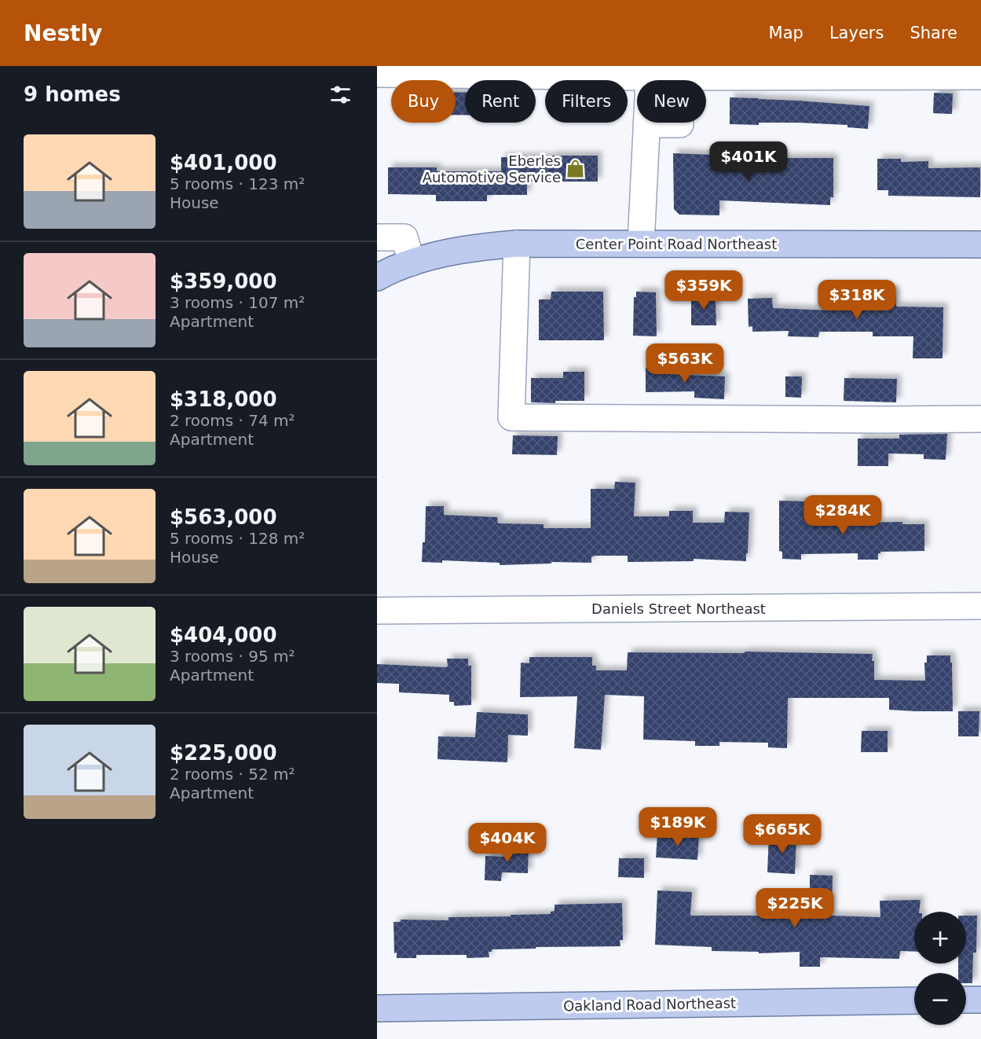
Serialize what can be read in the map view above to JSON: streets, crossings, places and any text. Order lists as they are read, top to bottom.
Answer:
{
  "streets": {
    "main road": ["Center Point Road Northeast", "Oakland Road Northeast"],
    "street": ["Daniels Street Northeast"]
  },
  "places": {
    "shop": ["Eberles Automotive Service"]
  },
  "page": {
    "header": "Nestly",
    "nav": ["Map", "Layers", "Share"],
    "heading": "9 homes",
    "chip": [
      "Buy",
      "Rent",
      "Filters",
      "New"
    ],
    "list": [
      {
        "name": "$401,000",
        "note": "5 rooms · 123 m² · House"
      },
      {
        "name": "$359,000",
        "note": "3 rooms · 107 m² · Apartment"
      },
      {
        "name": "$318,000",
        "note": "2 rooms · 74 m² · Apartment"
      },
      {
        "name": "$563,000",
        "note": "5 rooms · 128 m² · House"
      },
      {
        "name": "$404,000",
        "note": "3 rooms · 95 m² · Apartment"
      },
      {
        "name": "$225,000",
        "note": "2 rooms · 52 m² · Apartment"
      }
    ],
    "price": [
      "$401K",
      "$359K",
      "$318K",
      "$563K",
      "$284K",
      "$189K",
      "$665K",
      "$404K",
      "$225K"
    ],
    "map_buttons": ["+", "−"]
  }
}
